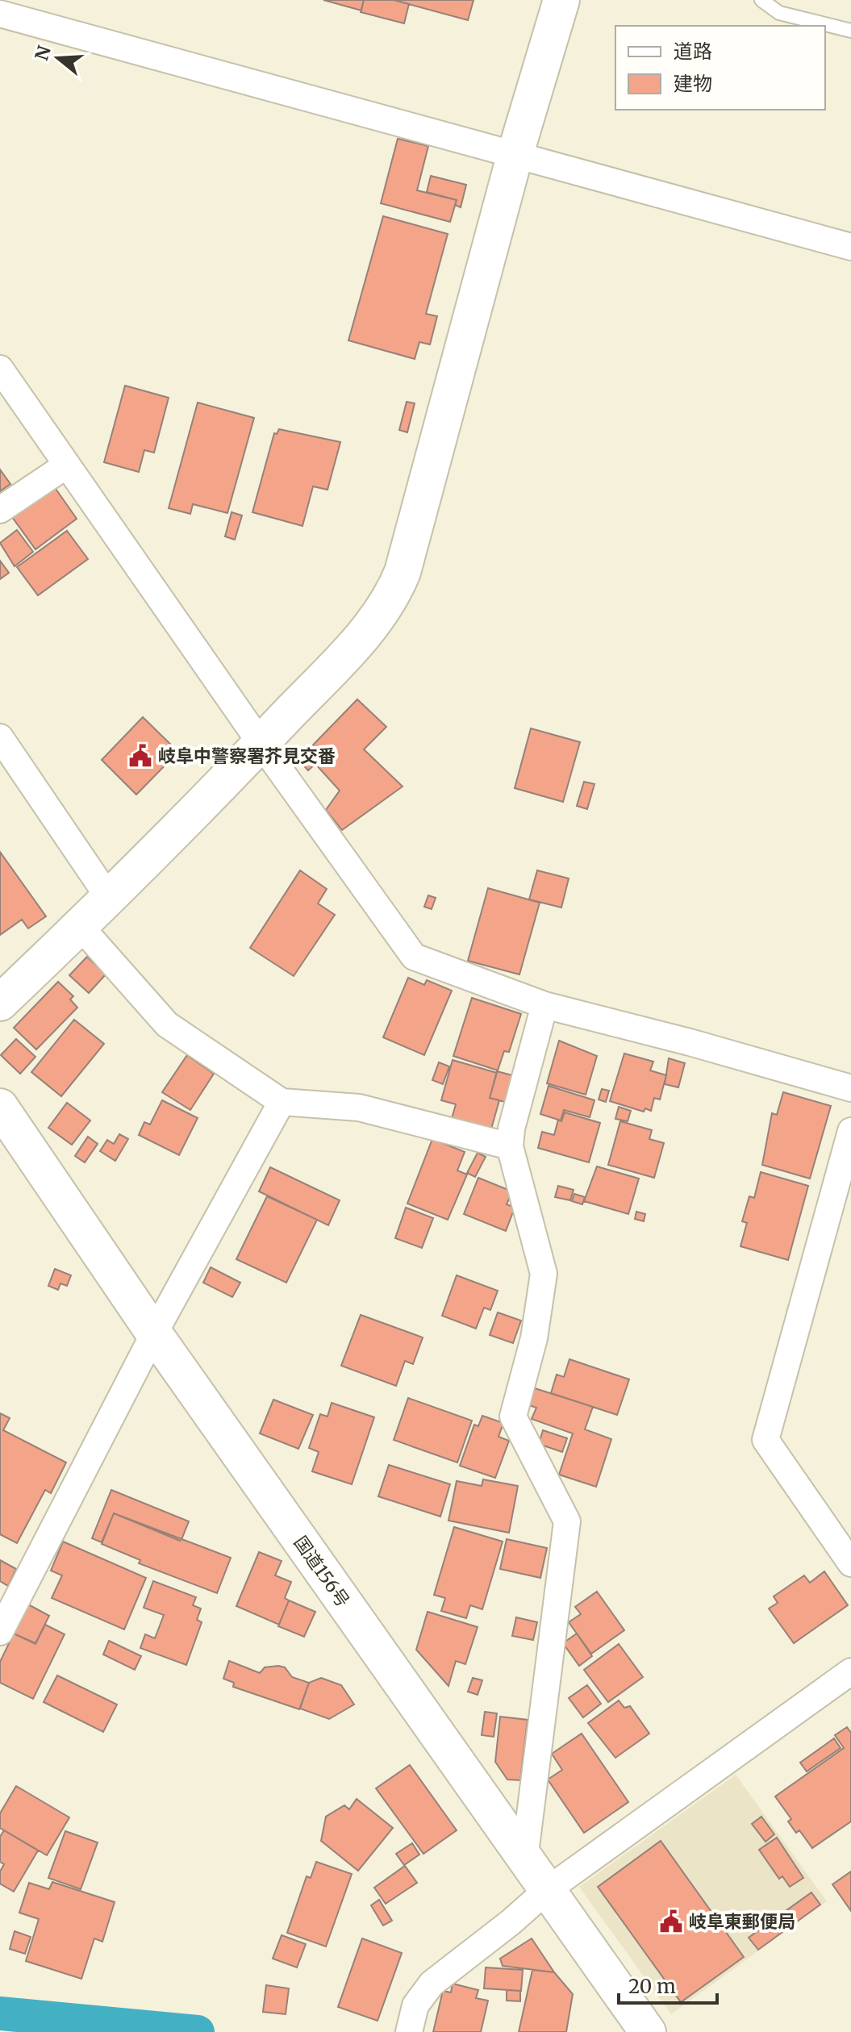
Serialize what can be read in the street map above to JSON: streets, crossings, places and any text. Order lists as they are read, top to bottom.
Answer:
{
  "streets": {
    "main road": ["国道156号"]
  },
  "places": {
    "public building": ["岐阜中警察署芥見交番", "岐阜東郵便局"]
  },
  "legend": ["道路", "建物"],
  "scale_bar": "20 m",
  "north": "left"
}
